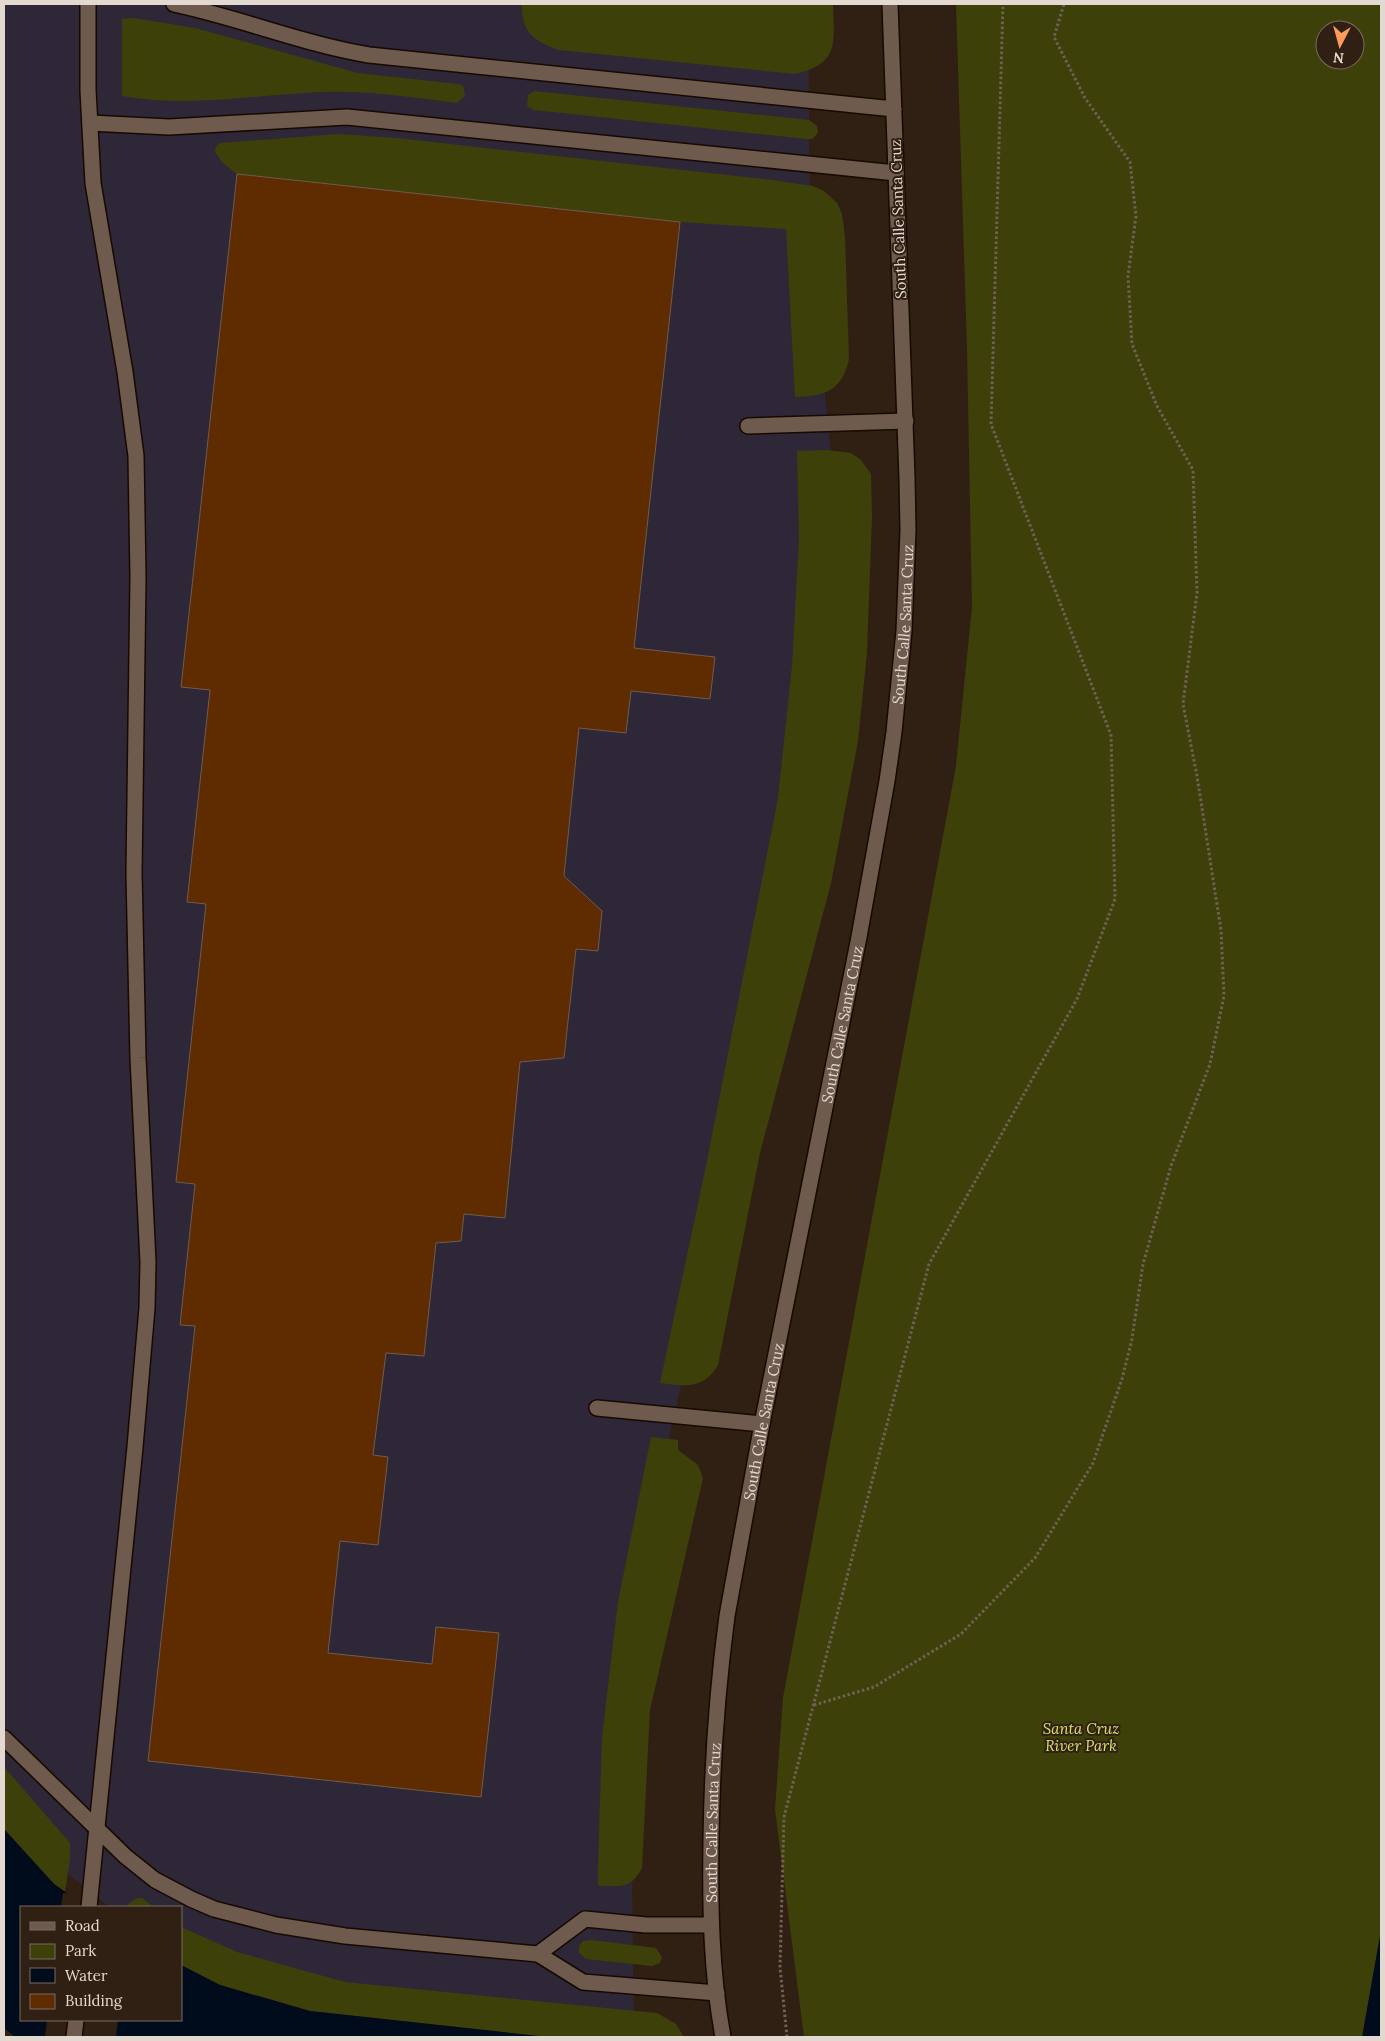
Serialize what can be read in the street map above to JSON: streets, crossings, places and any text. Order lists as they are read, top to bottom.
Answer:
{
  "streets": {
    "street": ["South Calle Santa Cruz"]
  },
  "parks": ["Santa Cruz River Park"],
  "legend": [
    "Road",
    "Park",
    "Water",
    "Building"
  ],
  "north": "bottom"
}
